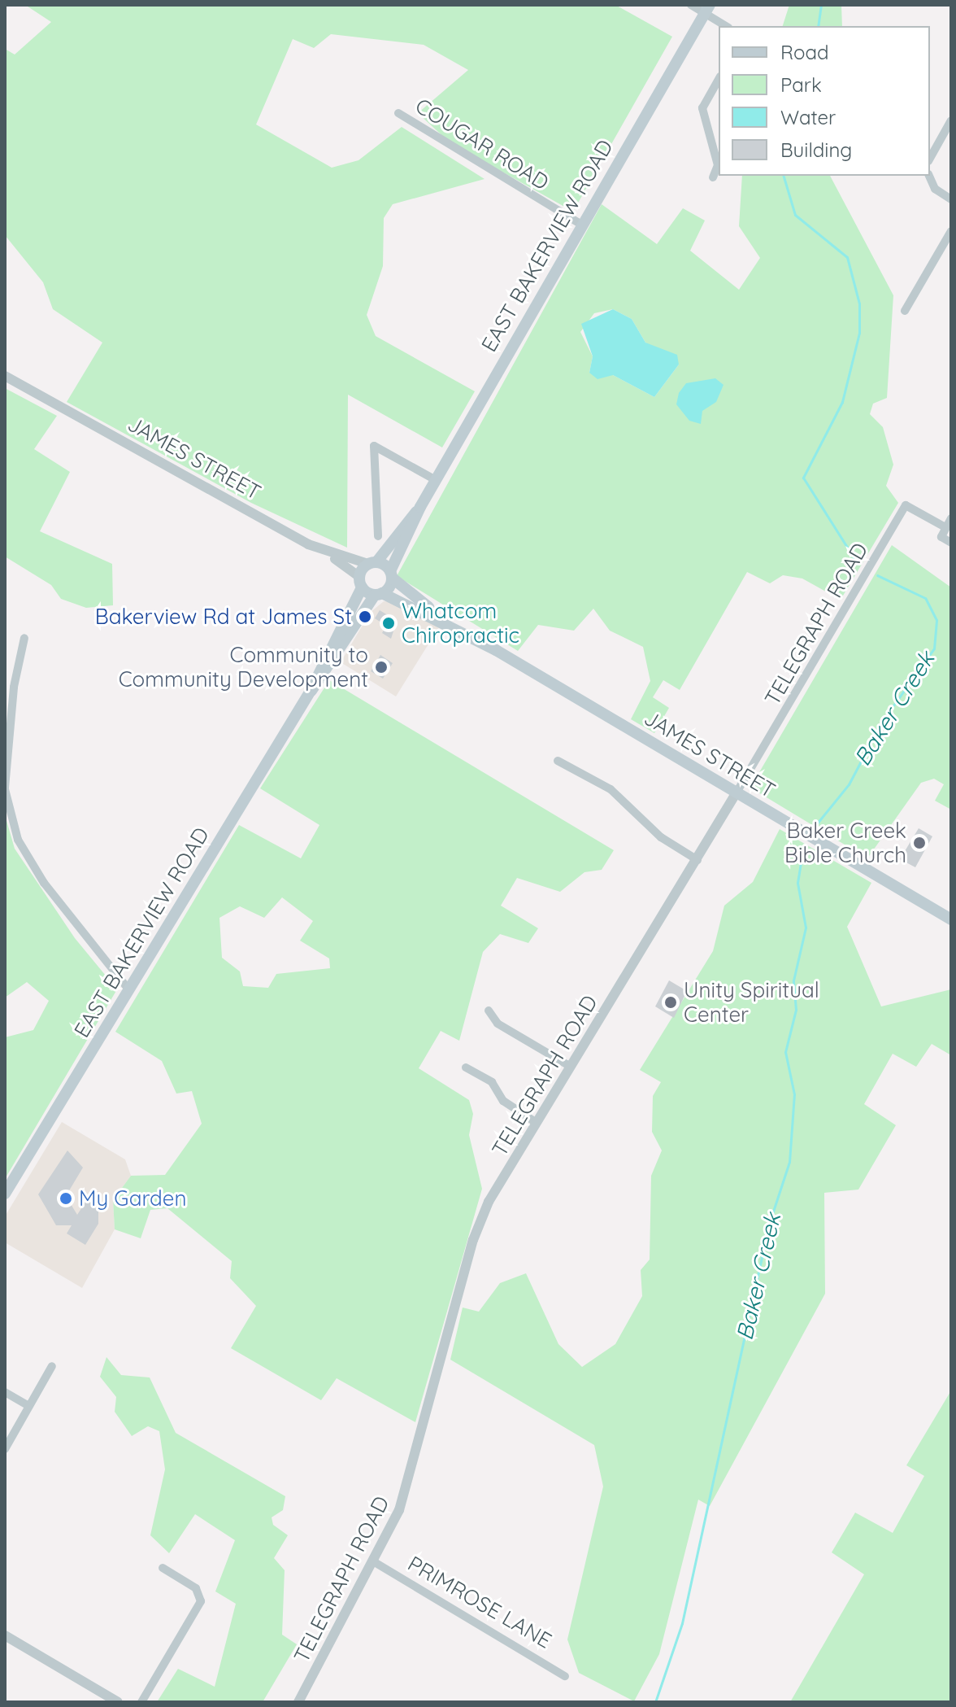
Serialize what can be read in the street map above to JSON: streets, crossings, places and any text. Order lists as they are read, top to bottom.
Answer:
{
  "streets": {
    "main road": ["EAST BAKERVIEW ROAD", "JAMES STREET"],
    "street": ["COUGAR ROAD", "TELEGRAPH ROAD", "PRIMROSE LANE"]
  },
  "crossings": [
    ["COUGAR ROAD", "EAST BAKERVIEW ROAD"],
    ["EAST BAKERVIEW ROAD", "JAMES STREET"],
    ["JAMES STREET", "TELEGRAPH ROAD"],
    ["TELEGRAPH ROAD", "PRIMROSE LANE"]
  ],
  "water": ["Baker Creek"],
  "places": [
    "Bakerview Rd at James St",
    "Whatcom Chiropractic",
    "Community to Community Development",
    "Baker Creek Bible Church",
    "Unity Spiritual Center",
    "My Garden"
  ],
  "legend": [
    "Road",
    "Park",
    "Water",
    "Building"
  ]
}
